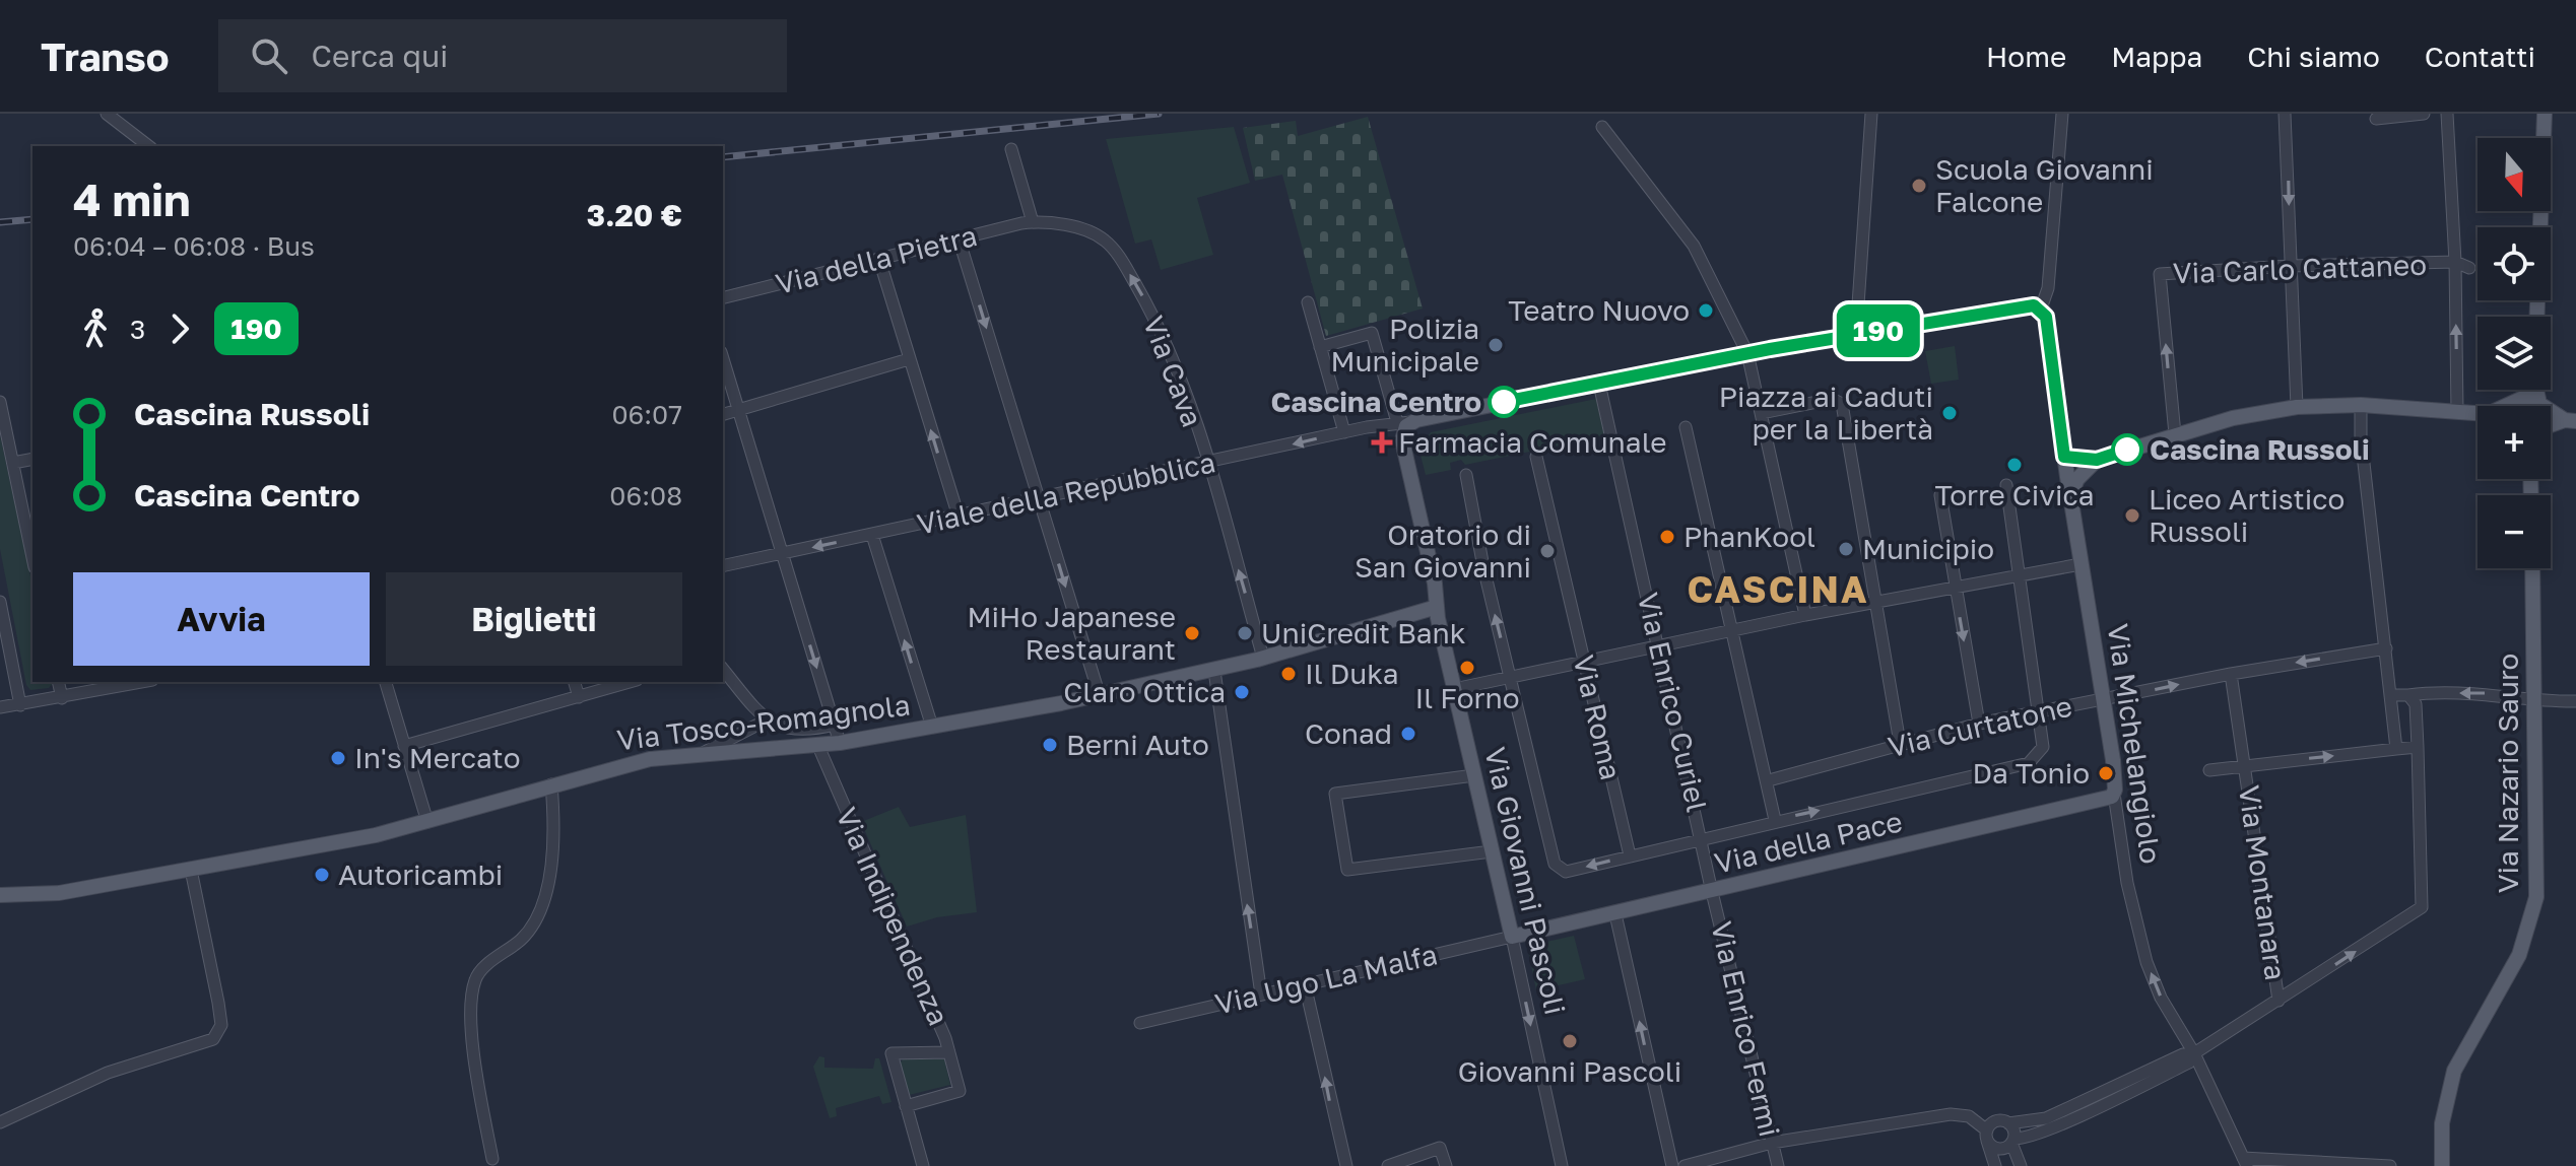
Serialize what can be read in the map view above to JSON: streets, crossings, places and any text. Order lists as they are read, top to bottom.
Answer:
{
  "streets": {
    "main road": [
      "Via Tosco-Romagnola",
      "Via Michelangiolo",
      "Via Nazario Sauro",
      "Via della Pace",
      "Via Giovanni Pascoli"
    ],
    "street": [
      "Via della Pietra",
      "Via Carlo Cattaneo",
      "Via Cava",
      "Viale della Repubblica",
      "Via Enrico Curiel",
      "Via Roma",
      "Via Curtatone",
      "Via Montanara",
      "Via Indipendenza",
      "Via Ugo La Malfa",
      "Via Enrico Fermi"
    ]
  },
  "crossings": [
    ["Via della Pietra", "Via Cava"],
    ["Via Cava", "Viale della Repubblica"],
    ["Via Cava", "Via Tosco-Romagnola"],
    ["Viale della Repubblica", "Via Giovanni Pascoli"],
    ["Via Enrico Curiel", "Via della Pace"],
    ["Via Enrico Curiel", "Via Enrico Fermi"],
    ["Via Tosco-Romagnola", "Via Giovanni Pascoli"],
    ["Via Tosco-Romagnola", "Via Indipendenza"],
    ["Via Curtatone", "Via Michelangiolo"],
    ["Via Curtatone", "Via Montanara"],
    ["Via Michelangiolo", "Via della Pace"],
    ["Via della Pace", "Via Giovanni Pascoli"],
    ["Via della Pace", "Via Ugo La Malfa"],
    ["Via della Pace", "Via Enrico Fermi"],
    ["Via Giovanni Pascoli", "Via Ugo La Malfa"]
  ],
  "one_way": ["Via Cava"],
  "districts": ["CASCINA"],
  "places": {
    "other": [
      "Scuola Giovanni Falcone",
      "Teatro Nuovo",
      "Polizia Municipale",
      "Cascina Centro",
      "Piazza ai Caduti per la Libertà",
      "Cascina Russoli",
      "Torre Civica",
      "Liceo Artistico Russoli",
      "PhanKool",
      "Municipio",
      "Oratorio di San Giovanni",
      "MiHo Japanese Restaurant",
      "UniCredit Bank",
      "Il Forno",
      "Il Duka",
      "Claro Ottica",
      "Conad",
      "Berni Auto",
      "In's Mercato",
      "Da Tonio",
      "Autoricambi",
      "Giovanni Pascoli"
    ],
    "health": ["Farmacia Comunale"]
  },
  "lines": ["bus line 190"],
  "north": "bottom",
  "page": {
    "header": "Transo",
    "search": "Cerca qui",
    "nav": [
      "Home",
      "Mappa",
      "Chi siamo",
      "Contatti"
    ],
    "on_map": "190",
    "map_buttons": ["+", "−"],
    "heading": ["4 min", "06:04 – 06:08 · Bus", "3.20 €"],
    "legs": ["3", "190"],
    "list": [
      {
        "name": "Cascina Russoli",
        "value": "06:07"
      },
      {
        "name": "Cascina Centro",
        "value": "06:08"
      }
    ],
    "buttons": ["Avvia", "Biglietti"]
  }
}
